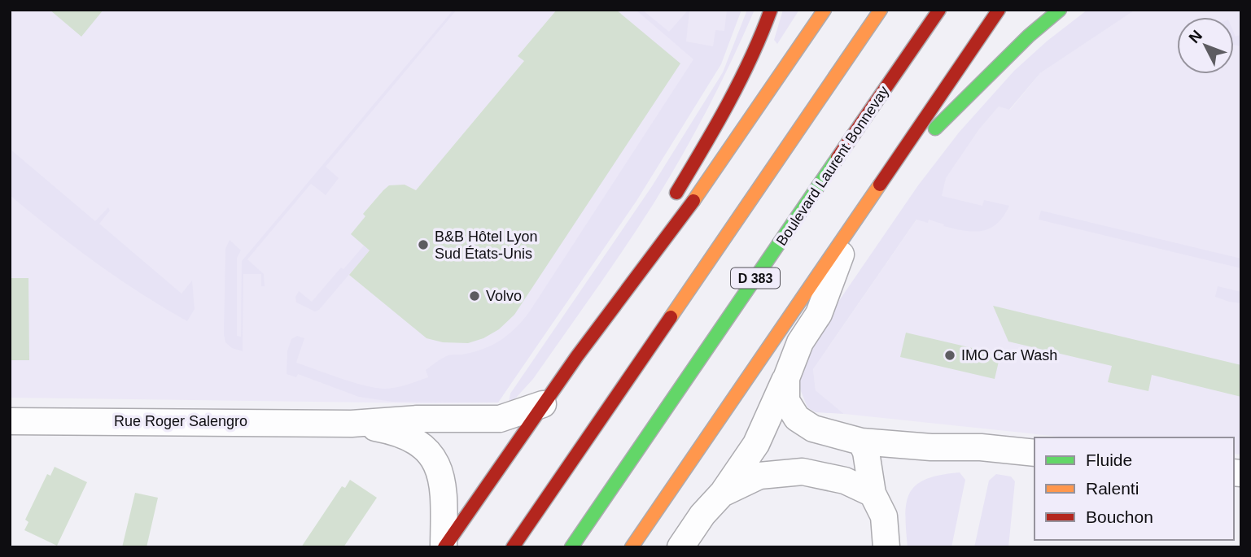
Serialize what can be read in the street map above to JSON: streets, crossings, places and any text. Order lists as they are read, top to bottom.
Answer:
{
  "streets": {
    "highway": ["Boulevard Laurent Bonnevay", "D 383"],
    "street": ["Rue Roger Salengro"]
  },
  "places": ["B&B Hôtel Lyon Sud États-Unis", "Volvo", "IMO Car Wash"],
  "legend": ["Fluide", "Ralenti", "Bouchon"],
  "north": "top left"
}
